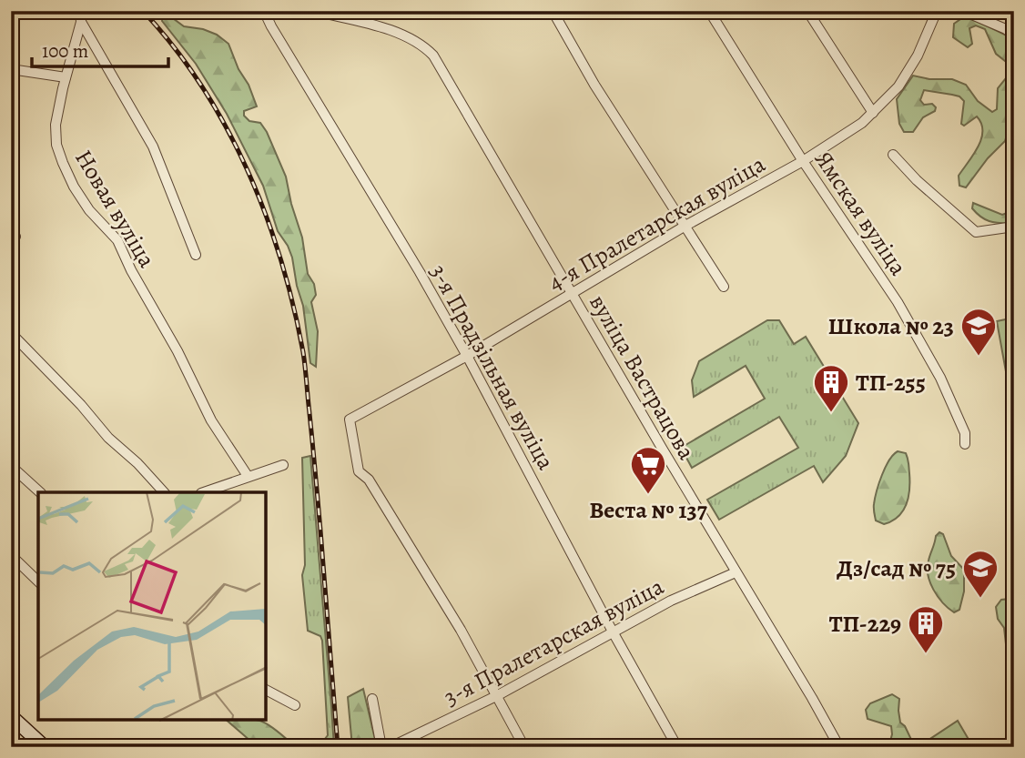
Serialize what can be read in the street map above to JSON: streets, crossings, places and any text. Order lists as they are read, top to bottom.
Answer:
{
  "streets": {
    "street": [
      "Новая вуліца",
      "Ямская вуліца",
      "4-я Пралетарская вуліца",
      "3-я Прадзільная вуліца",
      "вуліца Вастрацова",
      "3-я Пралетарская вуліца"
    ]
  },
  "crossings": [
    ["Ямская вуліца", "4-я Пралетарская вуліца"],
    ["4-я Пралетарская вуліца", "3-я Прадзільная вуліца"],
    ["4-я Пралетарская вуліца", "вуліца Вастрацова"],
    ["4-я Пралетарская вуліца", "3-я Пралетарская вуліца"],
    ["3-я Прадзільная вуліца", "3-я Пралетарская вуліца"],
    ["вуліца Вастрацова", "3-я Пралетарская вуліца"]
  ],
  "places": {
    "school or university": ["Школа № 23", "Дз/сад № 75"],
    "building": ["ТП-255", "ТП-229"],
    "supermarket": ["Веста № 137"]
  },
  "scale_bar": "100 m"
}
